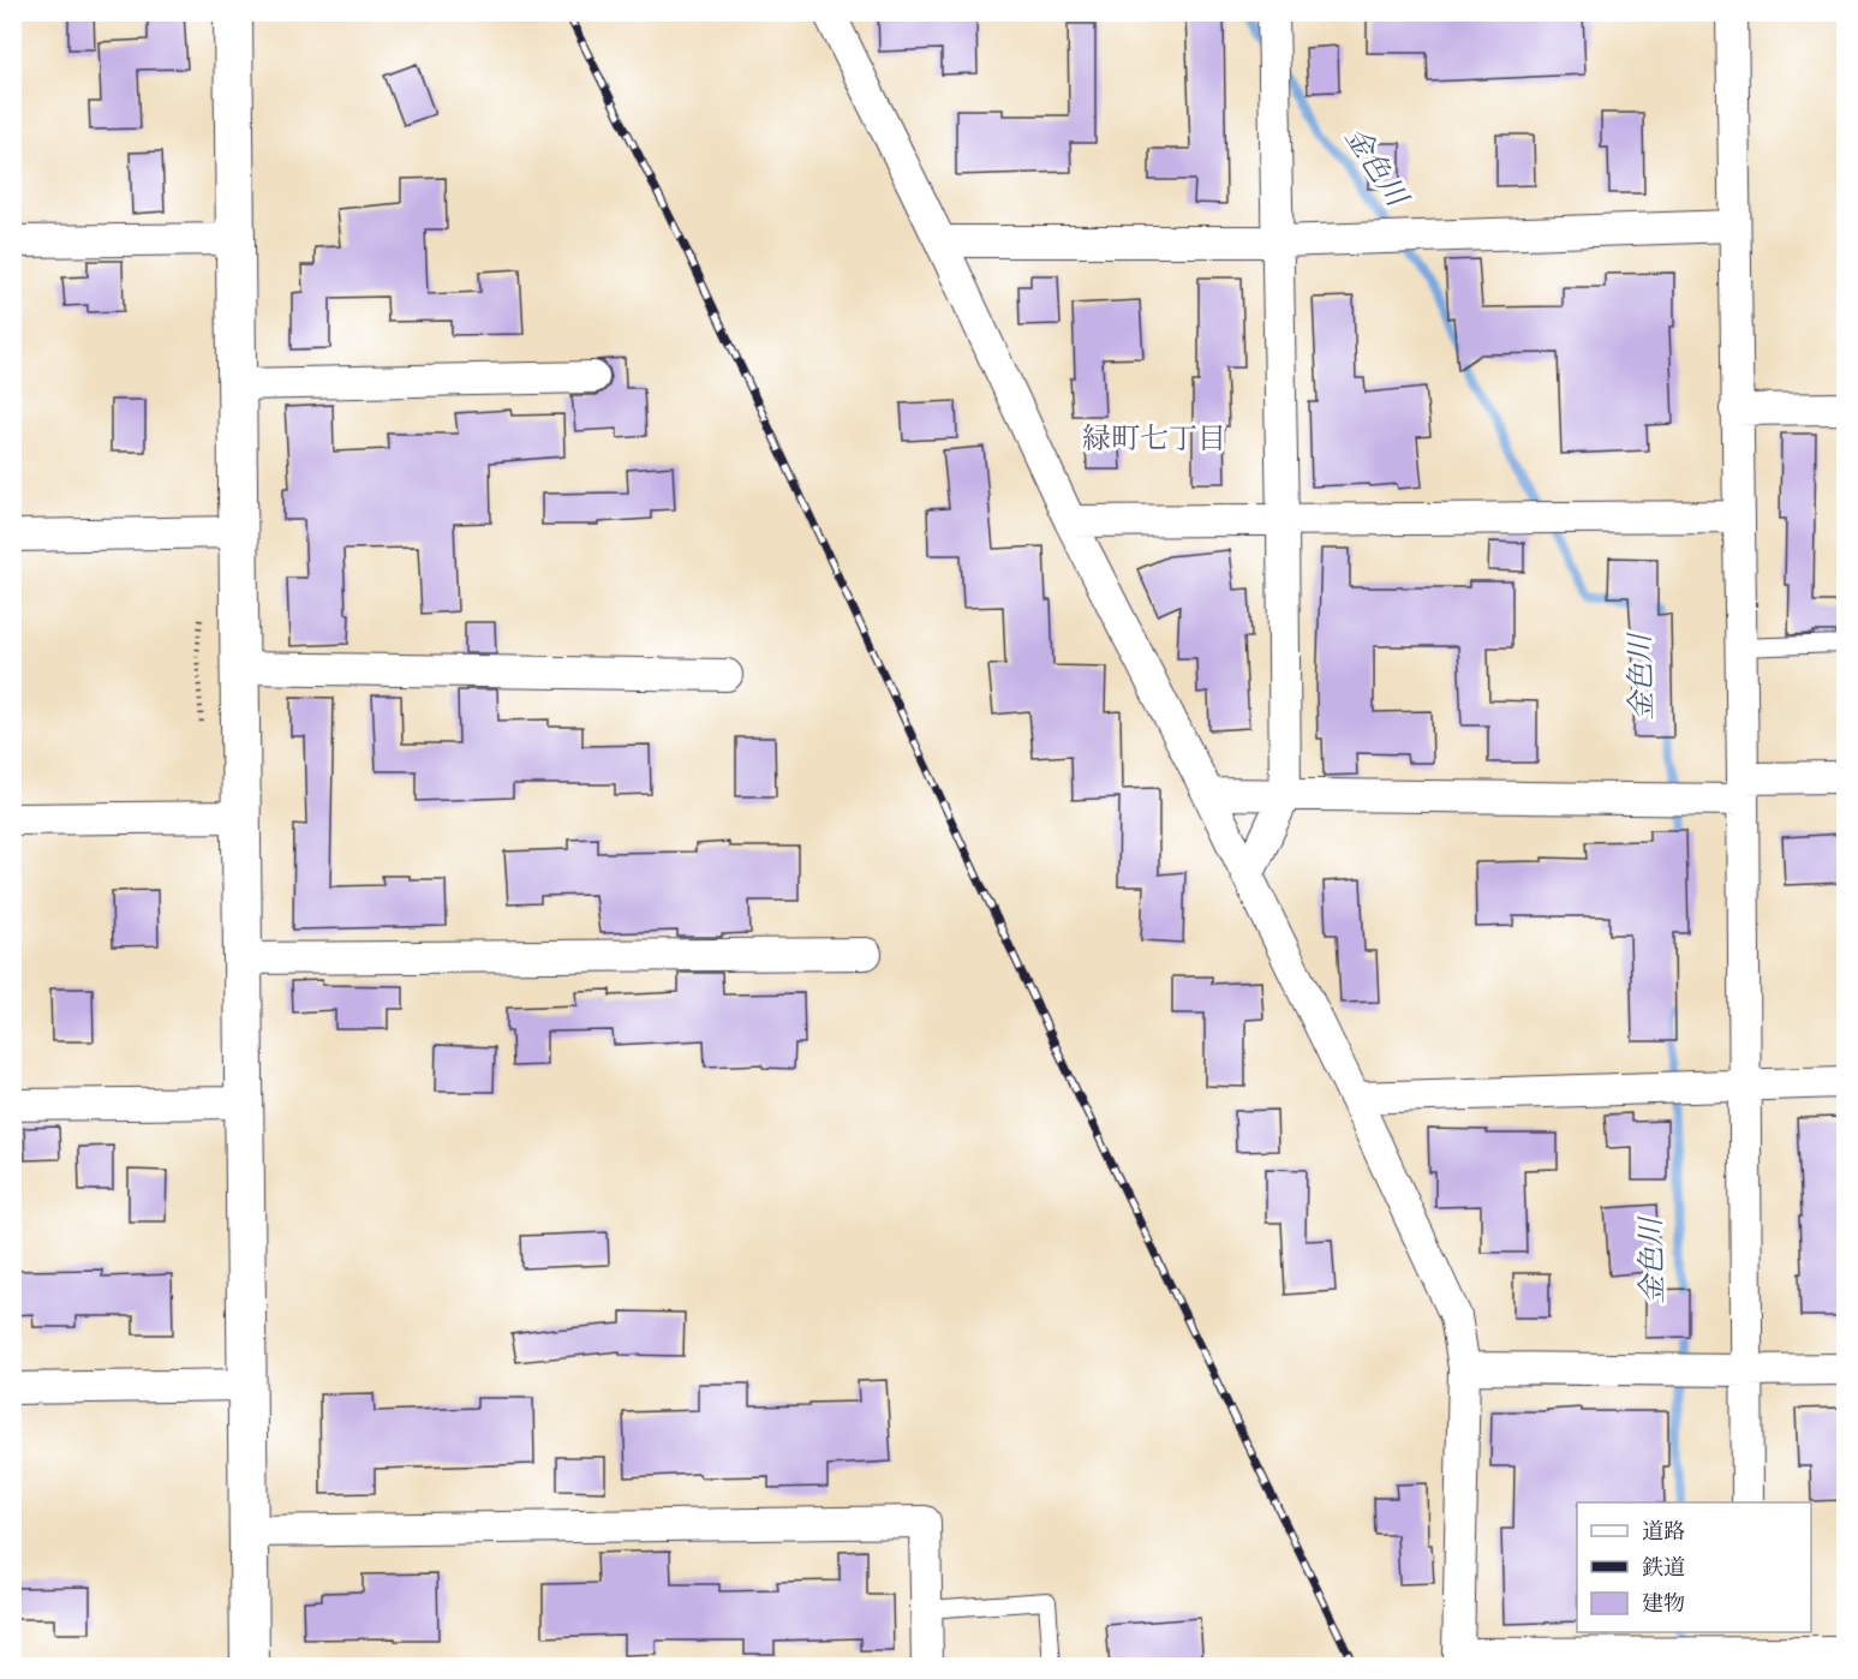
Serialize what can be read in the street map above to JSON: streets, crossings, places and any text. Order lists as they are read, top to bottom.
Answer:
{
  "districts": ["緑町七丁目"],
  "water": ["金色川"],
  "legend": ["道路", "鉄道", "建物"]
}
